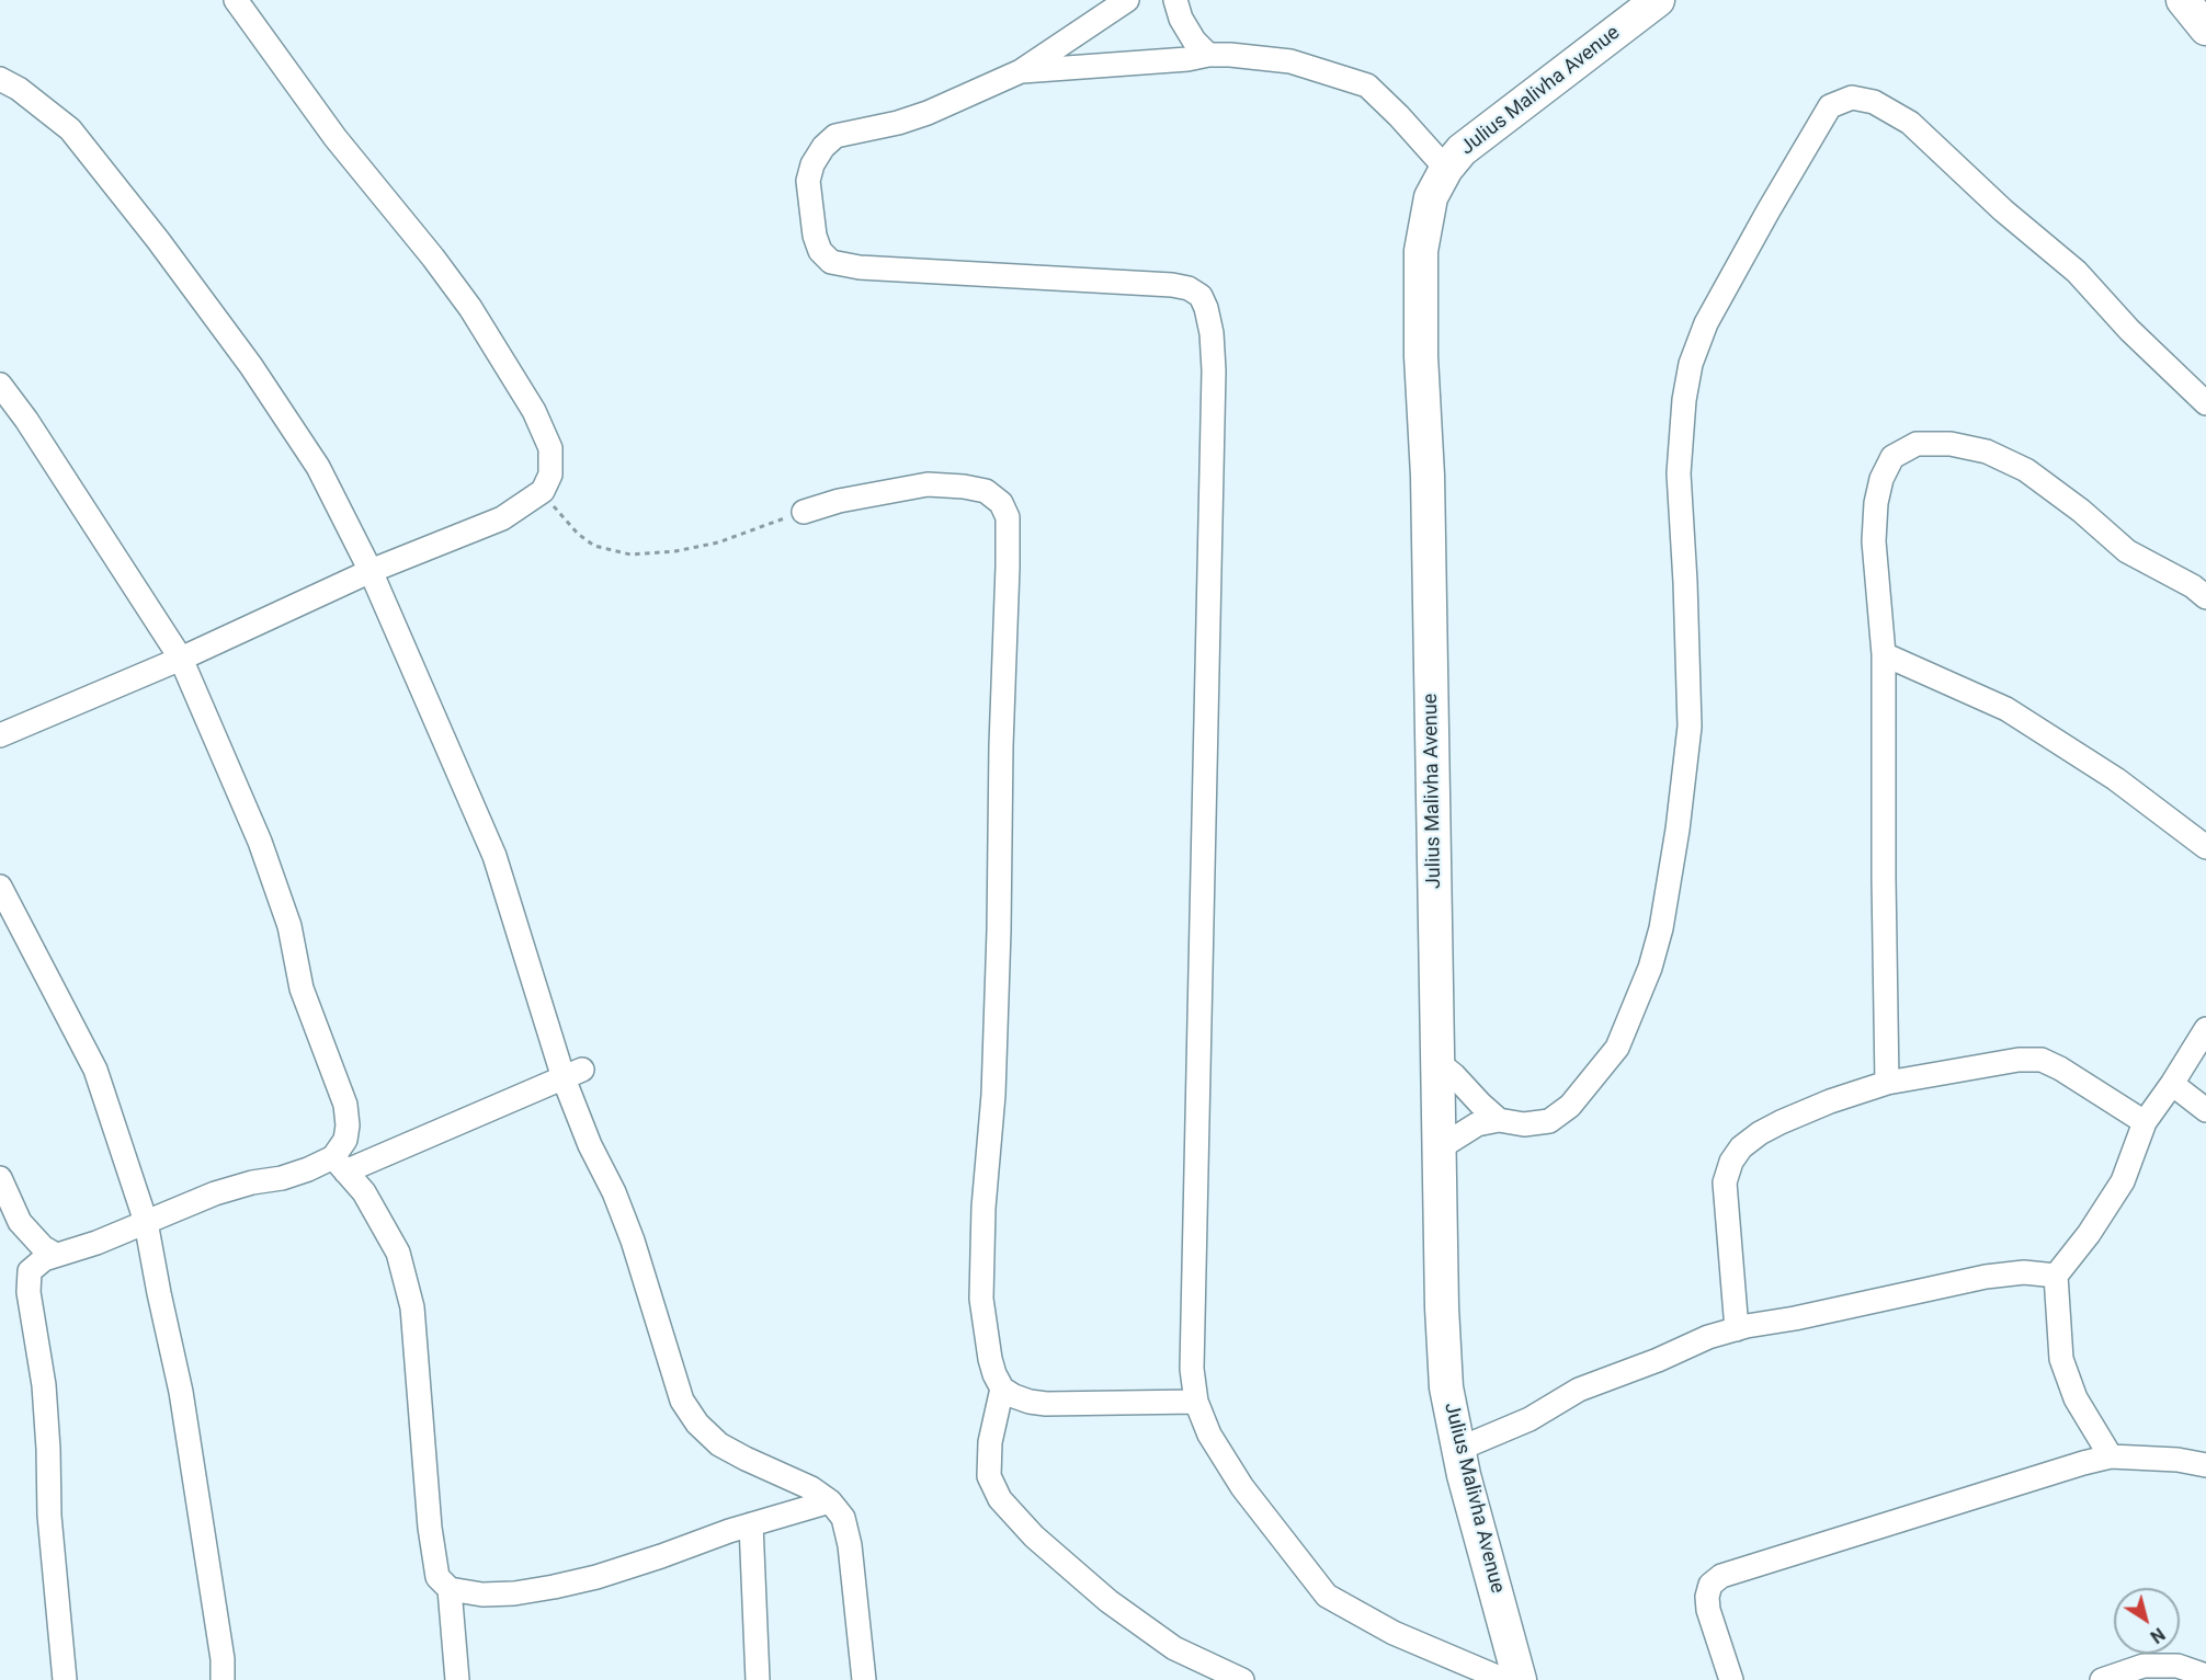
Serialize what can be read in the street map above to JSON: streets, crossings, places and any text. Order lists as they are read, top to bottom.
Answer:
{
  "streets": {
    "street": ["Julius Malivha Avenue"]
  },
  "north": "bottom right"
}
